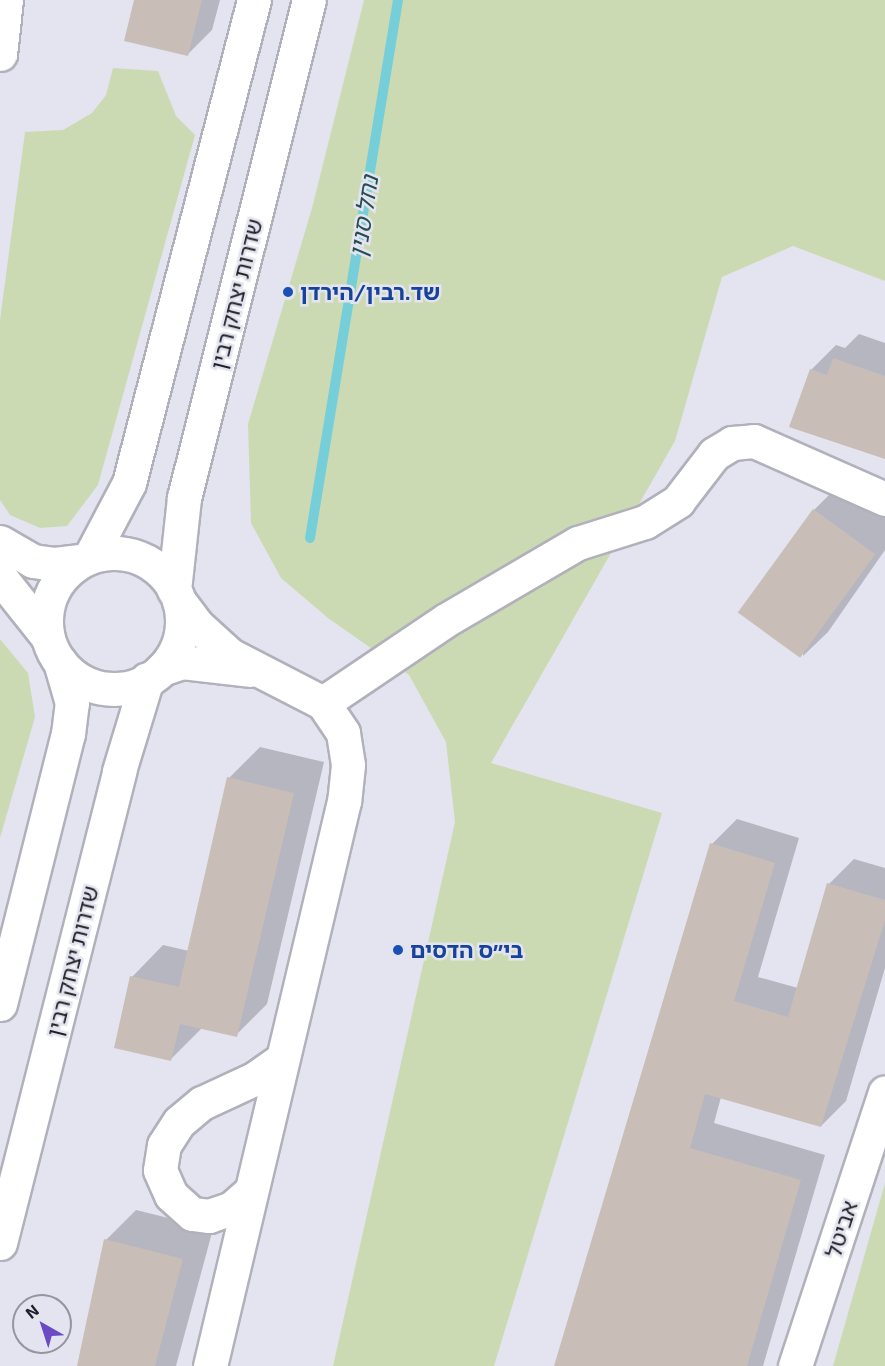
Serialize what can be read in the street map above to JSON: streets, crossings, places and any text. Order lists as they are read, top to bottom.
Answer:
{
  "streets": {
    "main road": ["שדרות יצחק רבין", "אביטל"]
  },
  "water": ["נחל סנין"],
  "places": ["שד.רבין/הירדן", "בי״ס הדסים"],
  "north": "top left"
}
